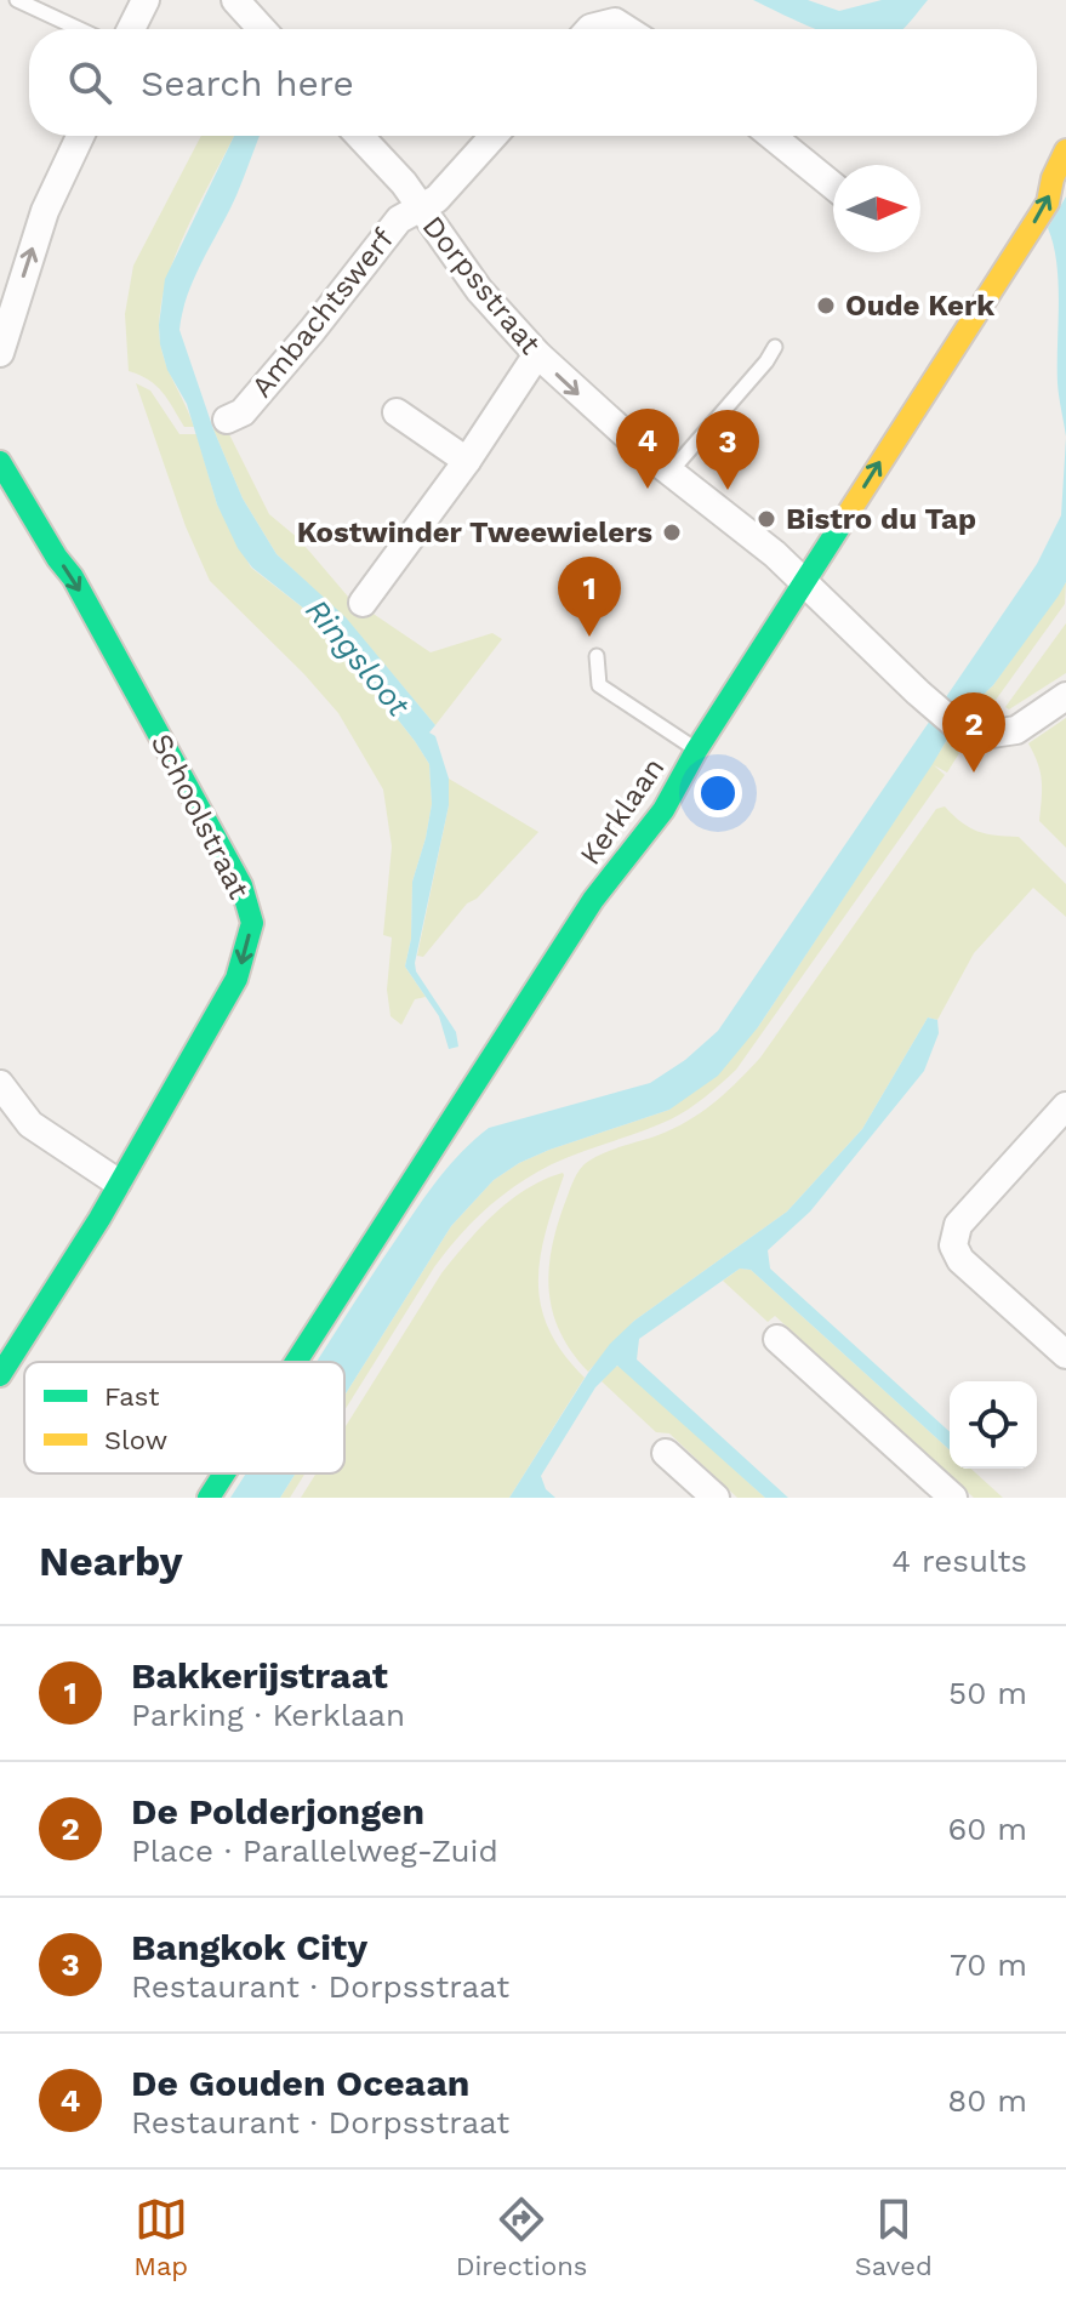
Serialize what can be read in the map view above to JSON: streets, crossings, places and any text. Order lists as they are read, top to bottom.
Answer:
{
  "streets": {
    "street": [
      "Dorpsstraat",
      "Ambachtswerf",
      "Kerklaan",
      "Schoolstraat"
    ]
  },
  "crossings": [
    ["Dorpsstraat", "Ambachtswerf"],
    ["Dorpsstraat", "Kerklaan"]
  ],
  "one_way": ["Schoolstraat"],
  "water": ["Ringsloot"],
  "places": ["Oude Kerk", "Bistro du Tap", "Kostwinder Tweewielers"],
  "legend": ["Fast", "Slow"],
  "north": "right",
  "page": {
    "search": "Search here",
    "pins": [
      "4",
      "3",
      "1",
      "2"
    ],
    "heading": ["Nearby", "4 results"],
    "list": [
      {
        "mark": "1",
        "name": "Bakkerijstraat",
        "note": "Parking · Kerklaan",
        "value": "50 m"
      },
      {
        "mark": "2",
        "name": "De Polderjongen",
        "note": "Place · Parallelweg-Zuid",
        "value": "60 m"
      },
      {
        "mark": "3",
        "name": "Bangkok City",
        "note": "Restaurant · Dorpsstraat",
        "value": "70 m"
      },
      {
        "mark": "4",
        "name": "De Gouden Oceaan",
        "note": "Restaurant · Dorpsstraat",
        "value": "80 m"
      }
    ],
    "nav": ["Map", "Directions", "Saved"]
  }
}
